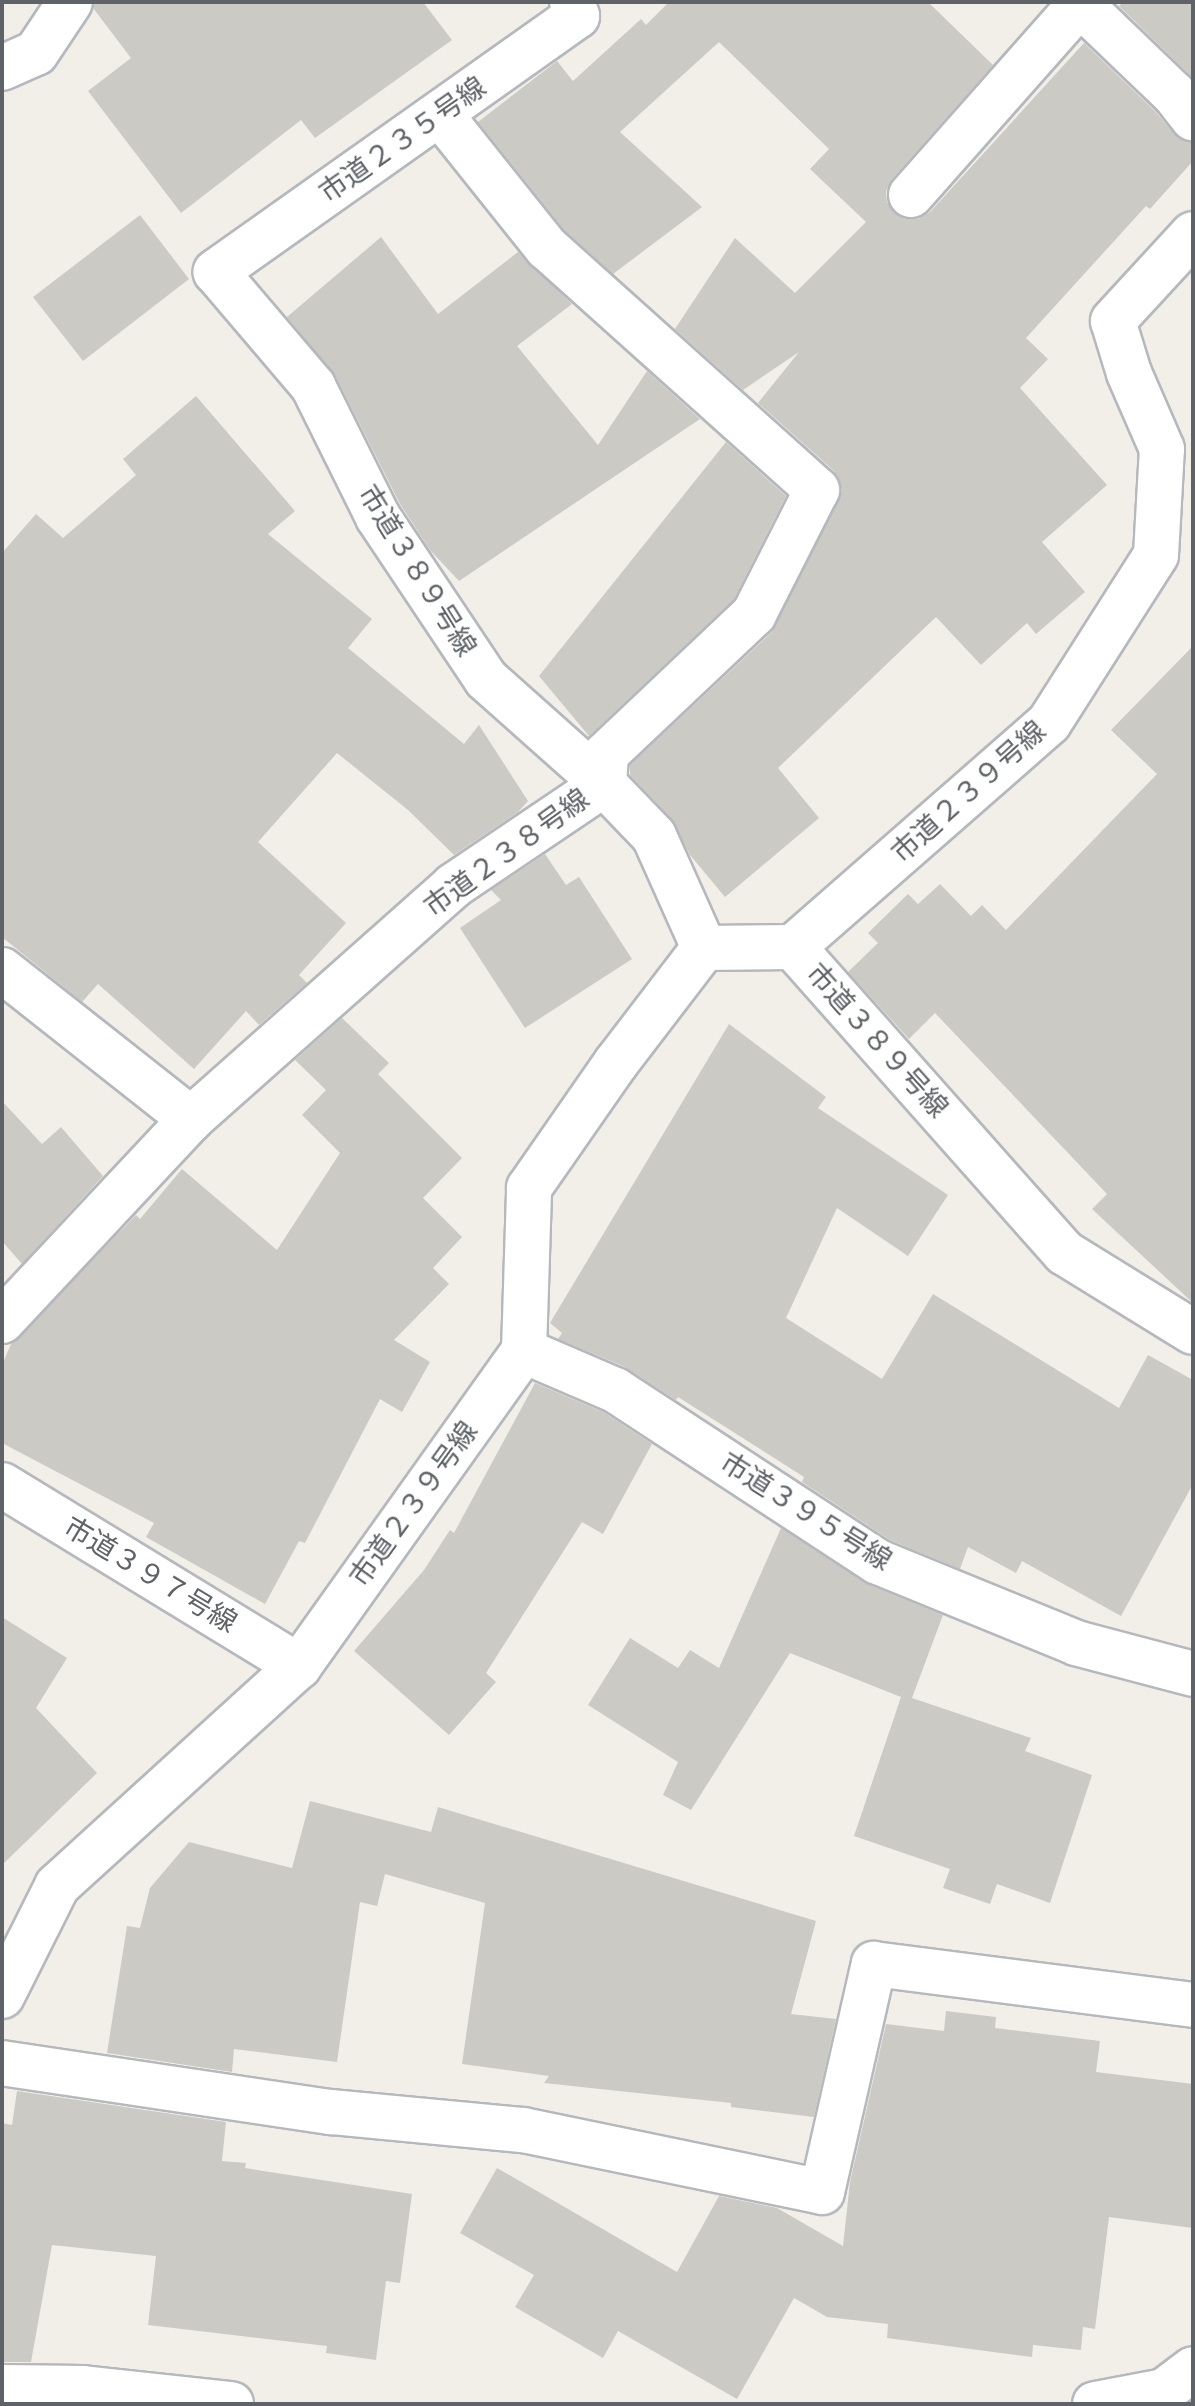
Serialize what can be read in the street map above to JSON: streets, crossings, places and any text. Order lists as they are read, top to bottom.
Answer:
{
  "streets": {
    "street": [
      "市道２３５号線",
      "市道３８９号線",
      "市道２３９号線",
      "市道２３８号線",
      "市道３９５号線",
      "市道３９７号線"
    ]
  },
  "crossings": [
    ["市道２３５号線", "市道３８９号線"],
    ["市道２３５号線", "市道２３８号線"],
    ["市道３８９号線", "市道２３９号線"],
    ["市道３８９号線", "市道２３８号線"],
    ["市道２３９号線", "市道３９５号線"],
    ["市道２３９号線", "市道３９７号線"]
  ]
}
